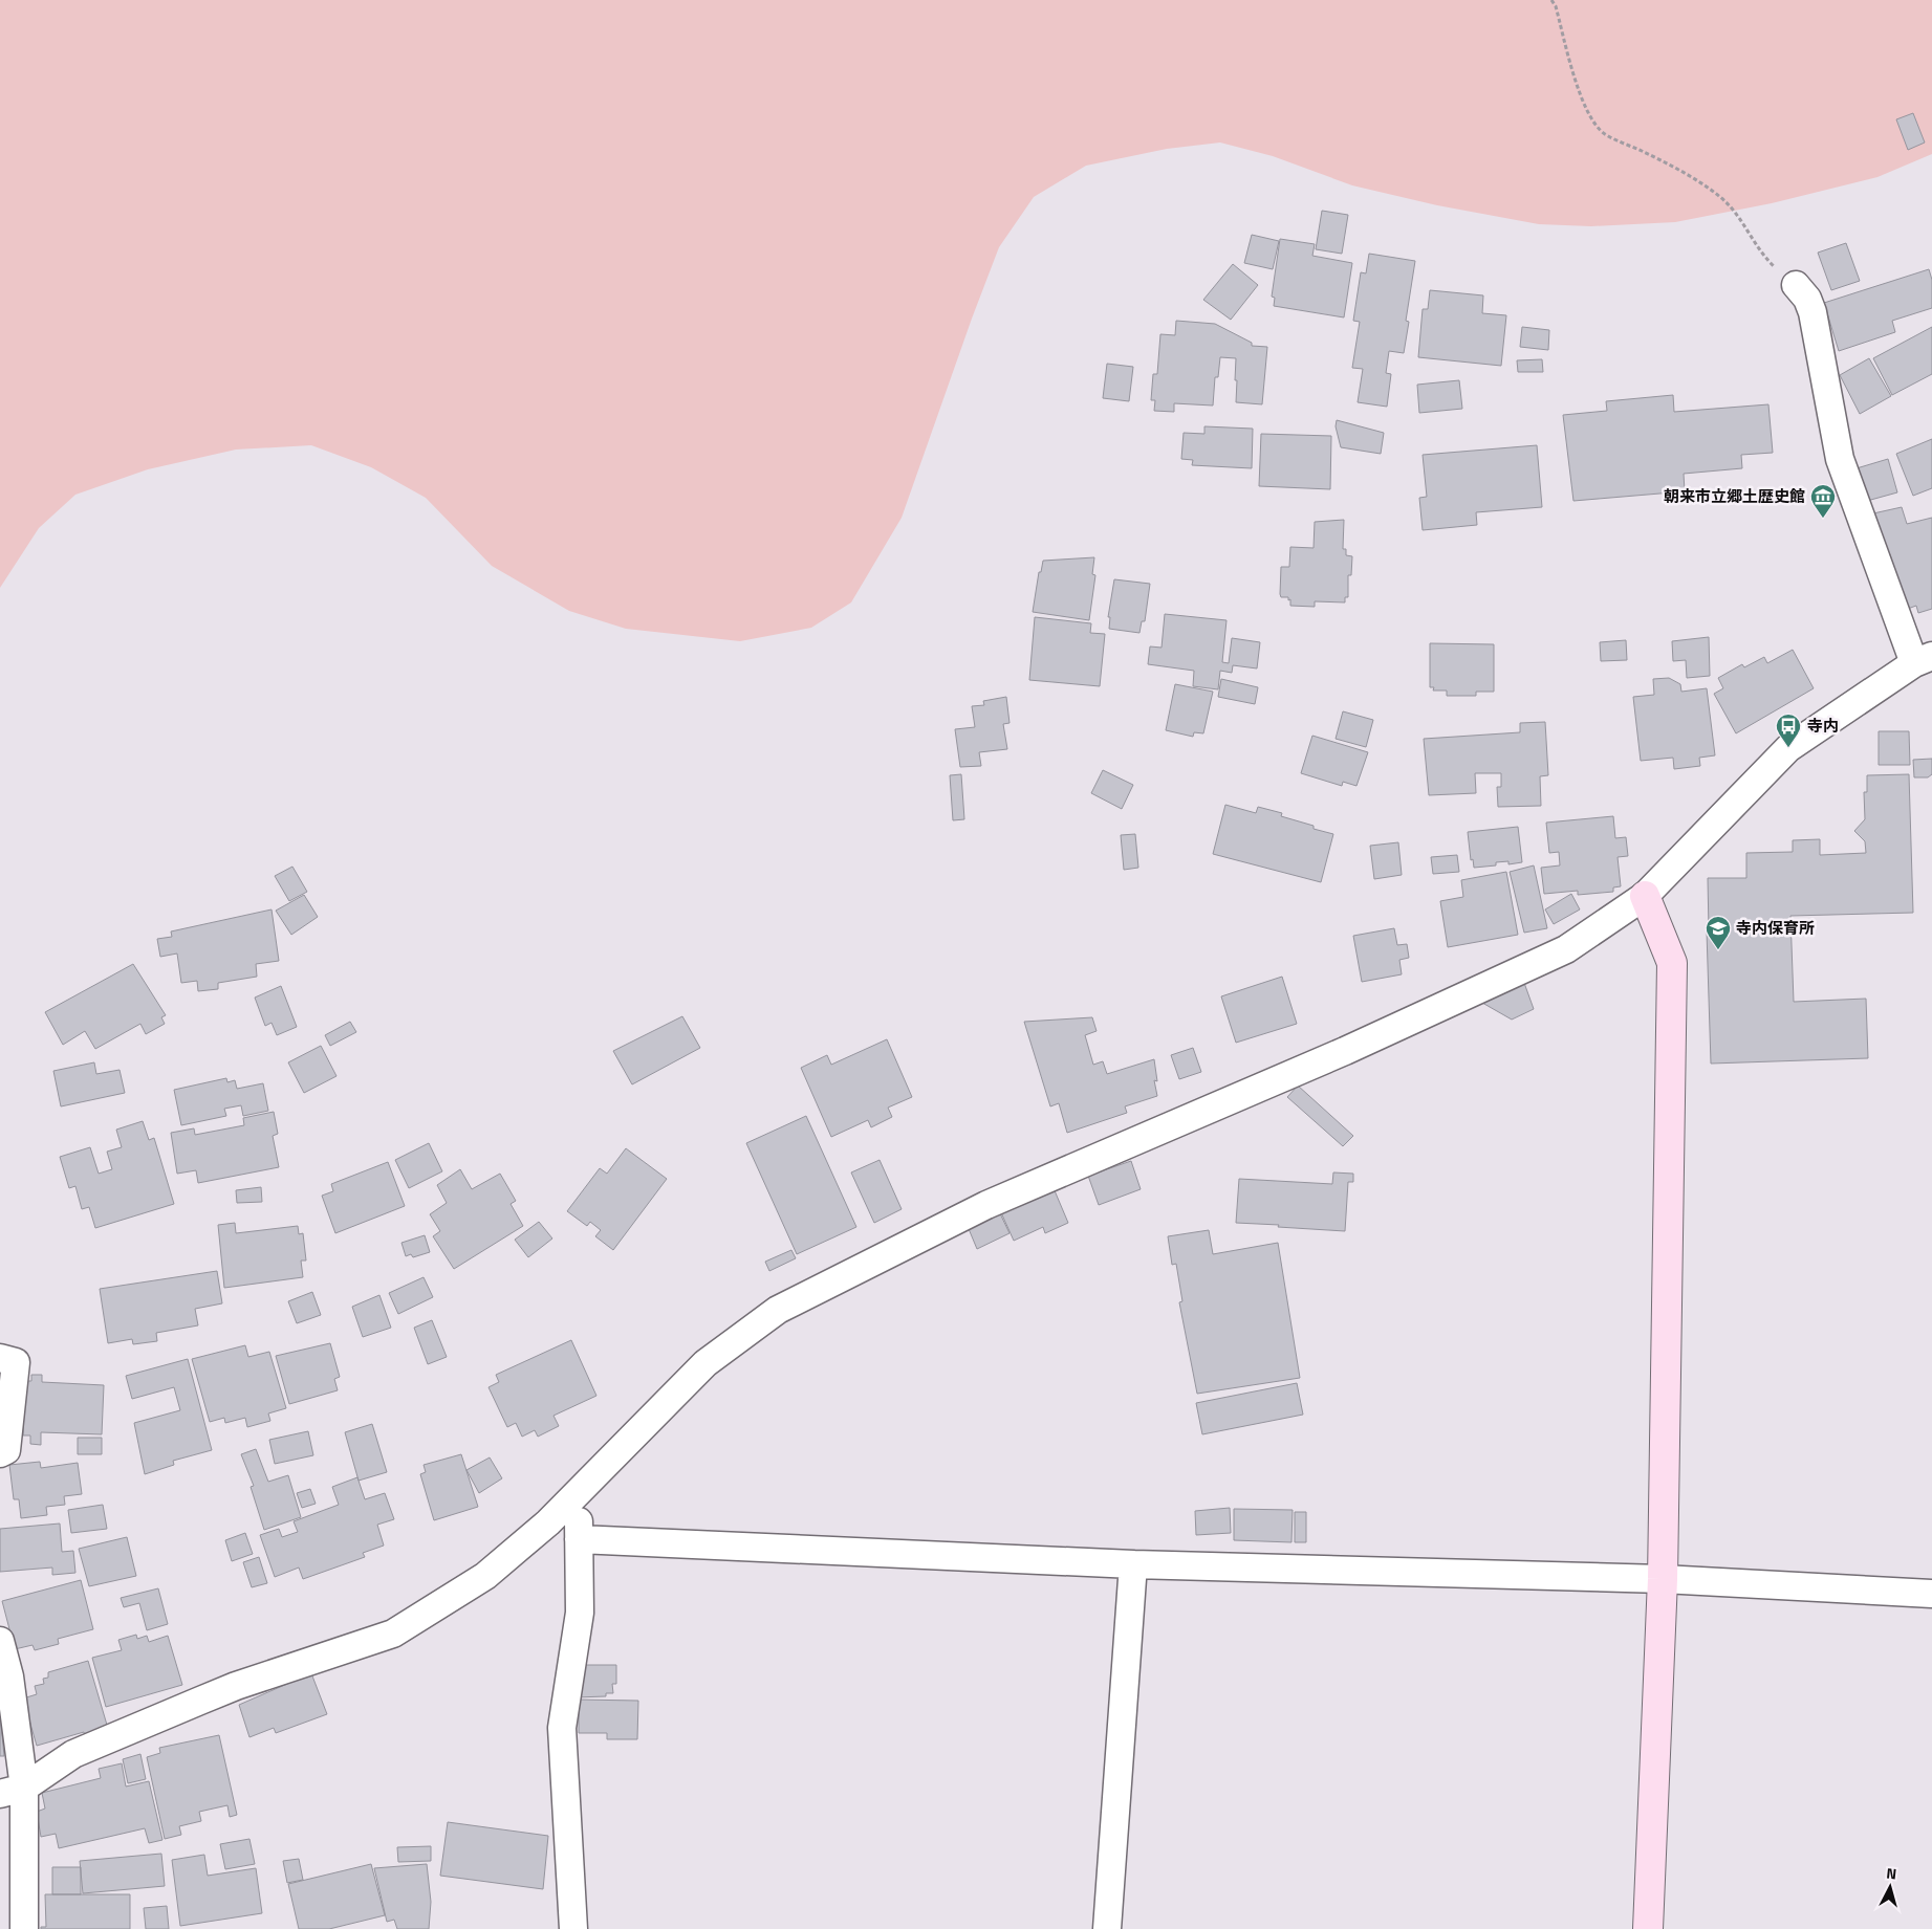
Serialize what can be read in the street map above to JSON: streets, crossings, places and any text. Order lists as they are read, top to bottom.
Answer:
{
  "places": {
    "museum": ["朝来市立郷土歴史館"],
    "bus stop": ["寺内"],
    "school or university": ["寺内保育所"]
  },
  "north": "top"
}
